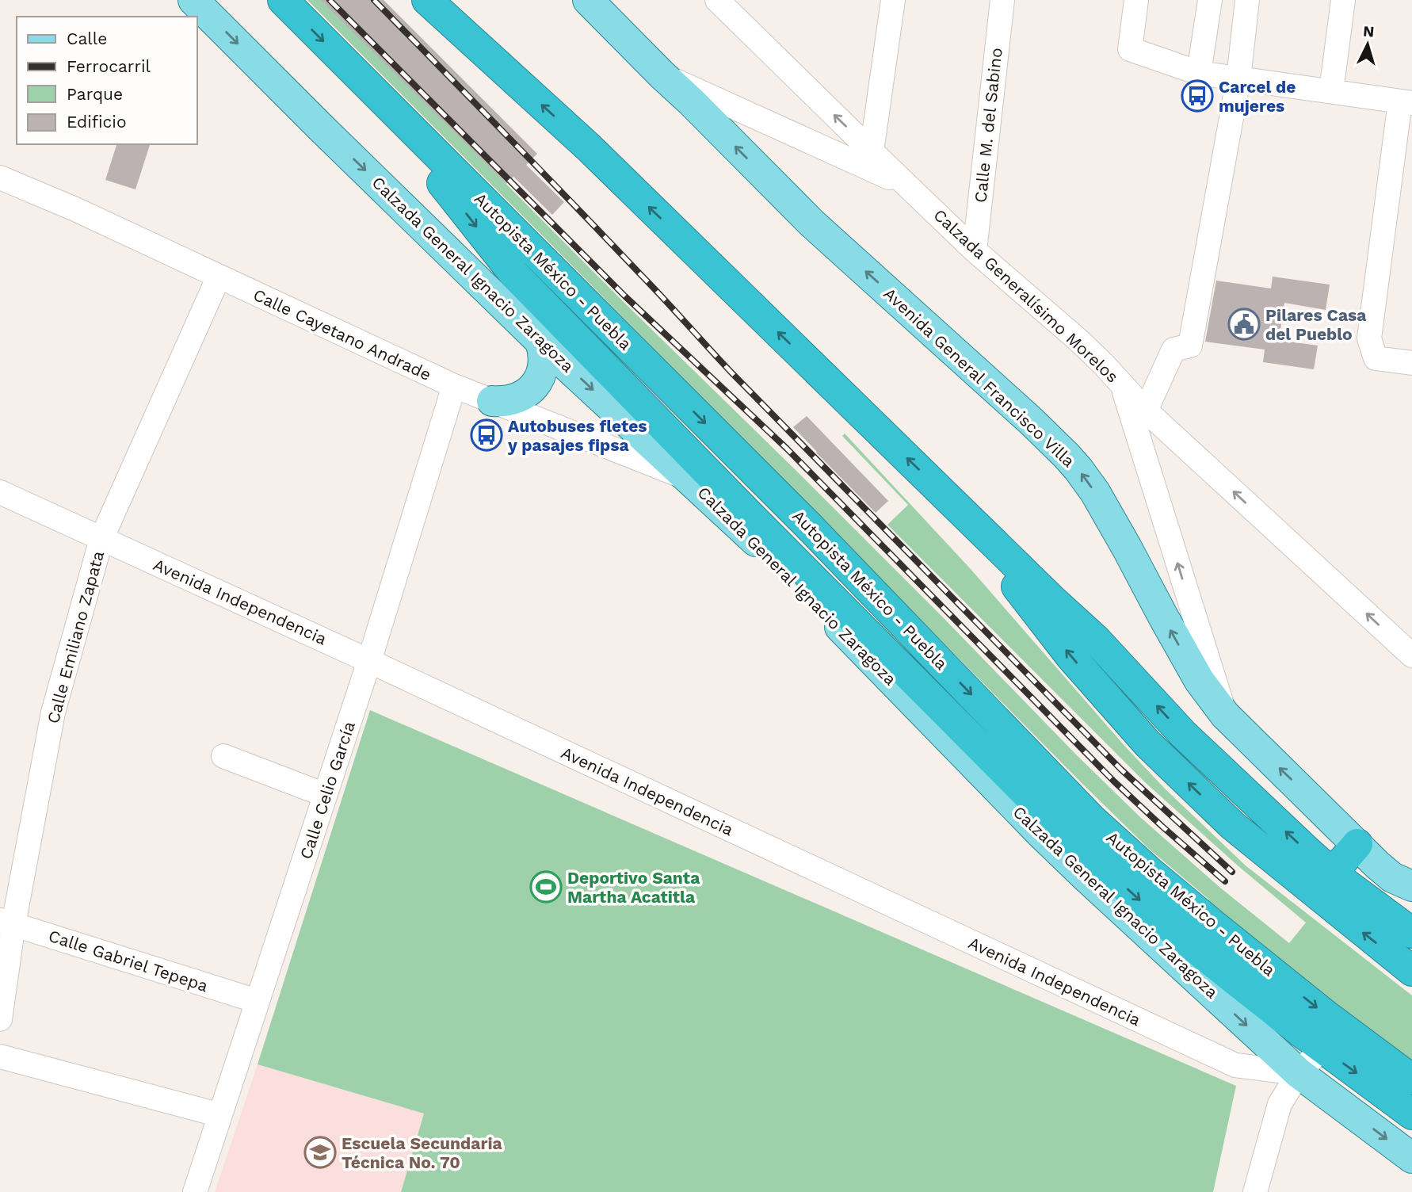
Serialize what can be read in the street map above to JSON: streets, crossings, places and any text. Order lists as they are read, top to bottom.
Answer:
{
  "streets": {
    "highway": ["Autopista México - Puebla", "Calzada General Ignacio Zaragoza"],
    "main road": ["Avenida General Francisco Villa"],
    "street": [
      "Calle M. del Sabino",
      "Calzada Generalísimo Morelos",
      "Calle Cayetano Andrade",
      "Avenida Independencia",
      "Calle Emiliano Zapata",
      "Calle Celio García",
      "Calle Gabriel Tepepa"
    ]
  },
  "crossings": [
    ["Calle M. del Sabino", "Calzada Generalísimo Morelos"],
    ["Calzada General Ignacio Zaragoza", "Calle Cayetano Andrade"],
    ["Calzada General Ignacio Zaragoza", "Avenida Independencia"],
    ["Calle Cayetano Andrade", "Calle Emiliano Zapata"],
    ["Calle Cayetano Andrade", "Calle Celio García"],
    ["Avenida Independencia", "Calle Emiliano Zapata"],
    ["Avenida Independencia", "Calle Celio García"],
    ["Calle Emiliano Zapata", "Calle Gabriel Tepepa"],
    ["Calle Celio García", "Calle Gabriel Tepepa"]
  ],
  "one_way": ["Calzada General Ignacio Zaragoza", "Avenida General Francisco Villa"],
  "places": {
    "bus stop": ["Carcel de mujeres", "Autobuses fletes y pasajes fipsa"],
    "public building": ["Pilares Casa del Pueblo"],
    "sports": ["Deportivo Santa Martha Acatitla"],
    "school or university": ["Escuela Secundaria Técnica No. 70"]
  },
  "legend": [
    "Calle",
    "Ferrocarril",
    "Parque",
    "Edificio"
  ],
  "north": "top"
}
